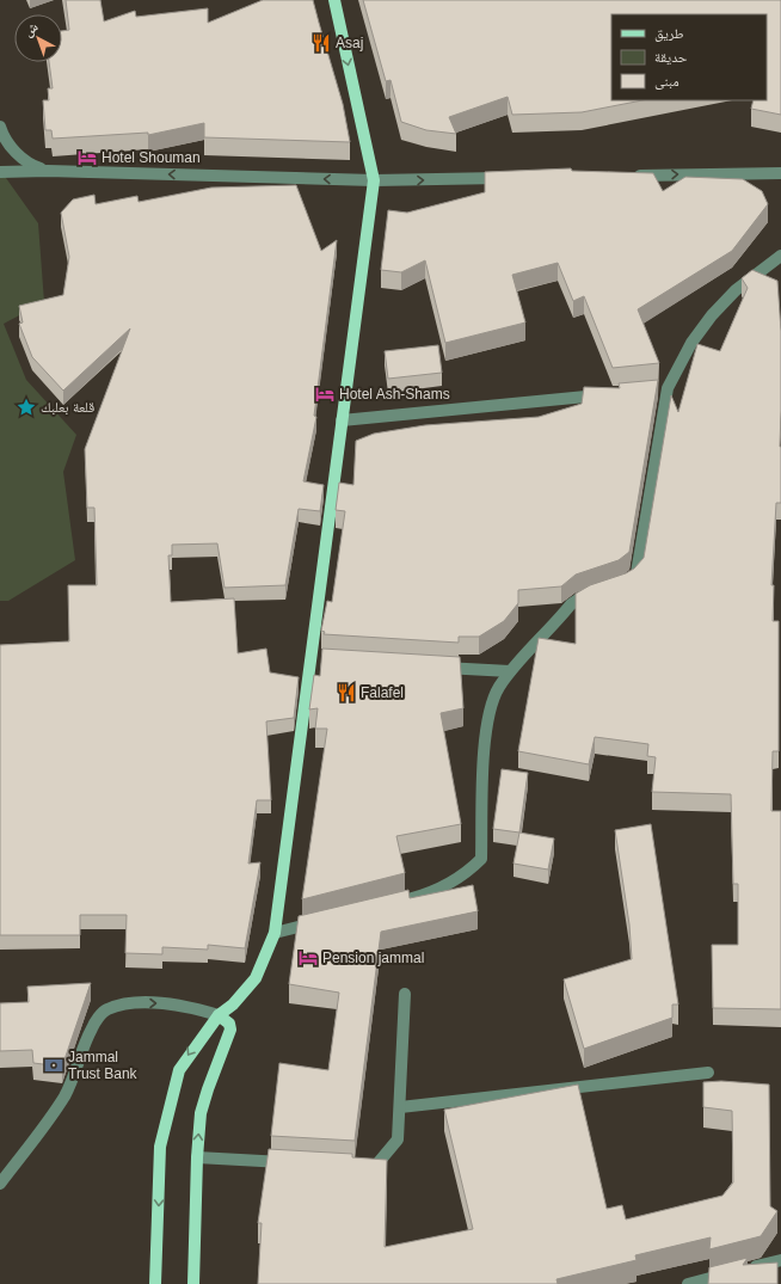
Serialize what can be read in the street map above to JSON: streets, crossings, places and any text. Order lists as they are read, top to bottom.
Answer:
{
  "places": {
    "restaurant": ["Asaj", "Falafel"],
    "hotel": ["Hotel Shouman", "Hotel Ash-Shams", "Pension jammal"],
    "place": ["قلعة بعلبك"],
    "bank": ["Jammal Trust Bank"]
  },
  "legend": ["طريق", "حديقة", "مبنى"],
  "north": "top left"
}
